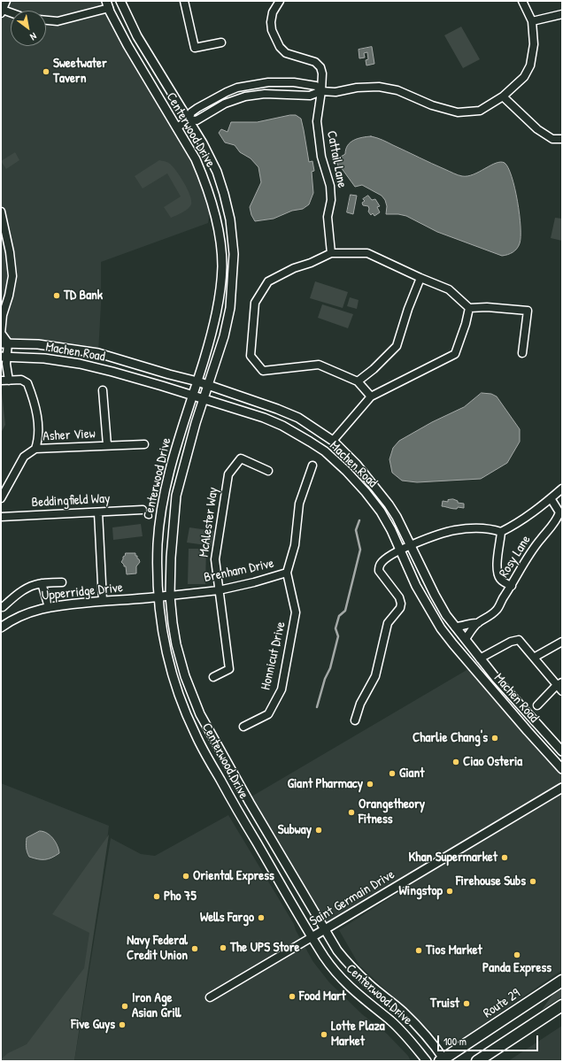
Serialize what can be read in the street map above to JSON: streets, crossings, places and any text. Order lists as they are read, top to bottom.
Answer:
{
  "streets": {
    "main road": ["Route 29"],
    "street": [
      "Centerwood Drive",
      "Cattail Lane",
      "Machen Road",
      "Asher View",
      "Beddingfield Way",
      "McAlester Way",
      "Rosy Lane",
      "Brenham Drive",
      "Upperridge Drive",
      "Honnicut Drive",
      "Saint Germain Drive"
    ]
  },
  "crossings": [
    ["Centerwood Drive", "Machen Road"],
    ["Centerwood Drive", "Brenham Drive"],
    ["Centerwood Drive", "Upperridge Drive"],
    ["Centerwood Drive", "Saint Germain Drive"],
    ["Centerwood Drive", "Route 29"],
    ["Machen Road", "Rosy Lane"],
    ["McAlester Way", "Brenham Drive"],
    ["Brenham Drive", "Upperridge Drive"],
    ["Brenham Drive", "Honnicut Drive"]
  ],
  "places": [
    "Sweetwater Tavern",
    "TD Bank",
    "Charlie Chang's",
    "Ciao Osteria",
    "Giant",
    "Giant Pharmacy",
    "Orangetheory Fitness",
    "Subway",
    "Khan Supermarket",
    "Oriental Express",
    "Firehouse Subs",
    "Wingstop",
    "Pho 75",
    "Wells Fargo",
    "The UPS Store",
    "Navy Federal Credit Union",
    "Tios Market",
    "Panda Express",
    "Food Mart",
    "Truist",
    "Iron Age Asian Grill",
    "Five Guys",
    "Lotte Plaza Market"
  ],
  "scale_bar": "100 m",
  "north": "bottom right"
}
